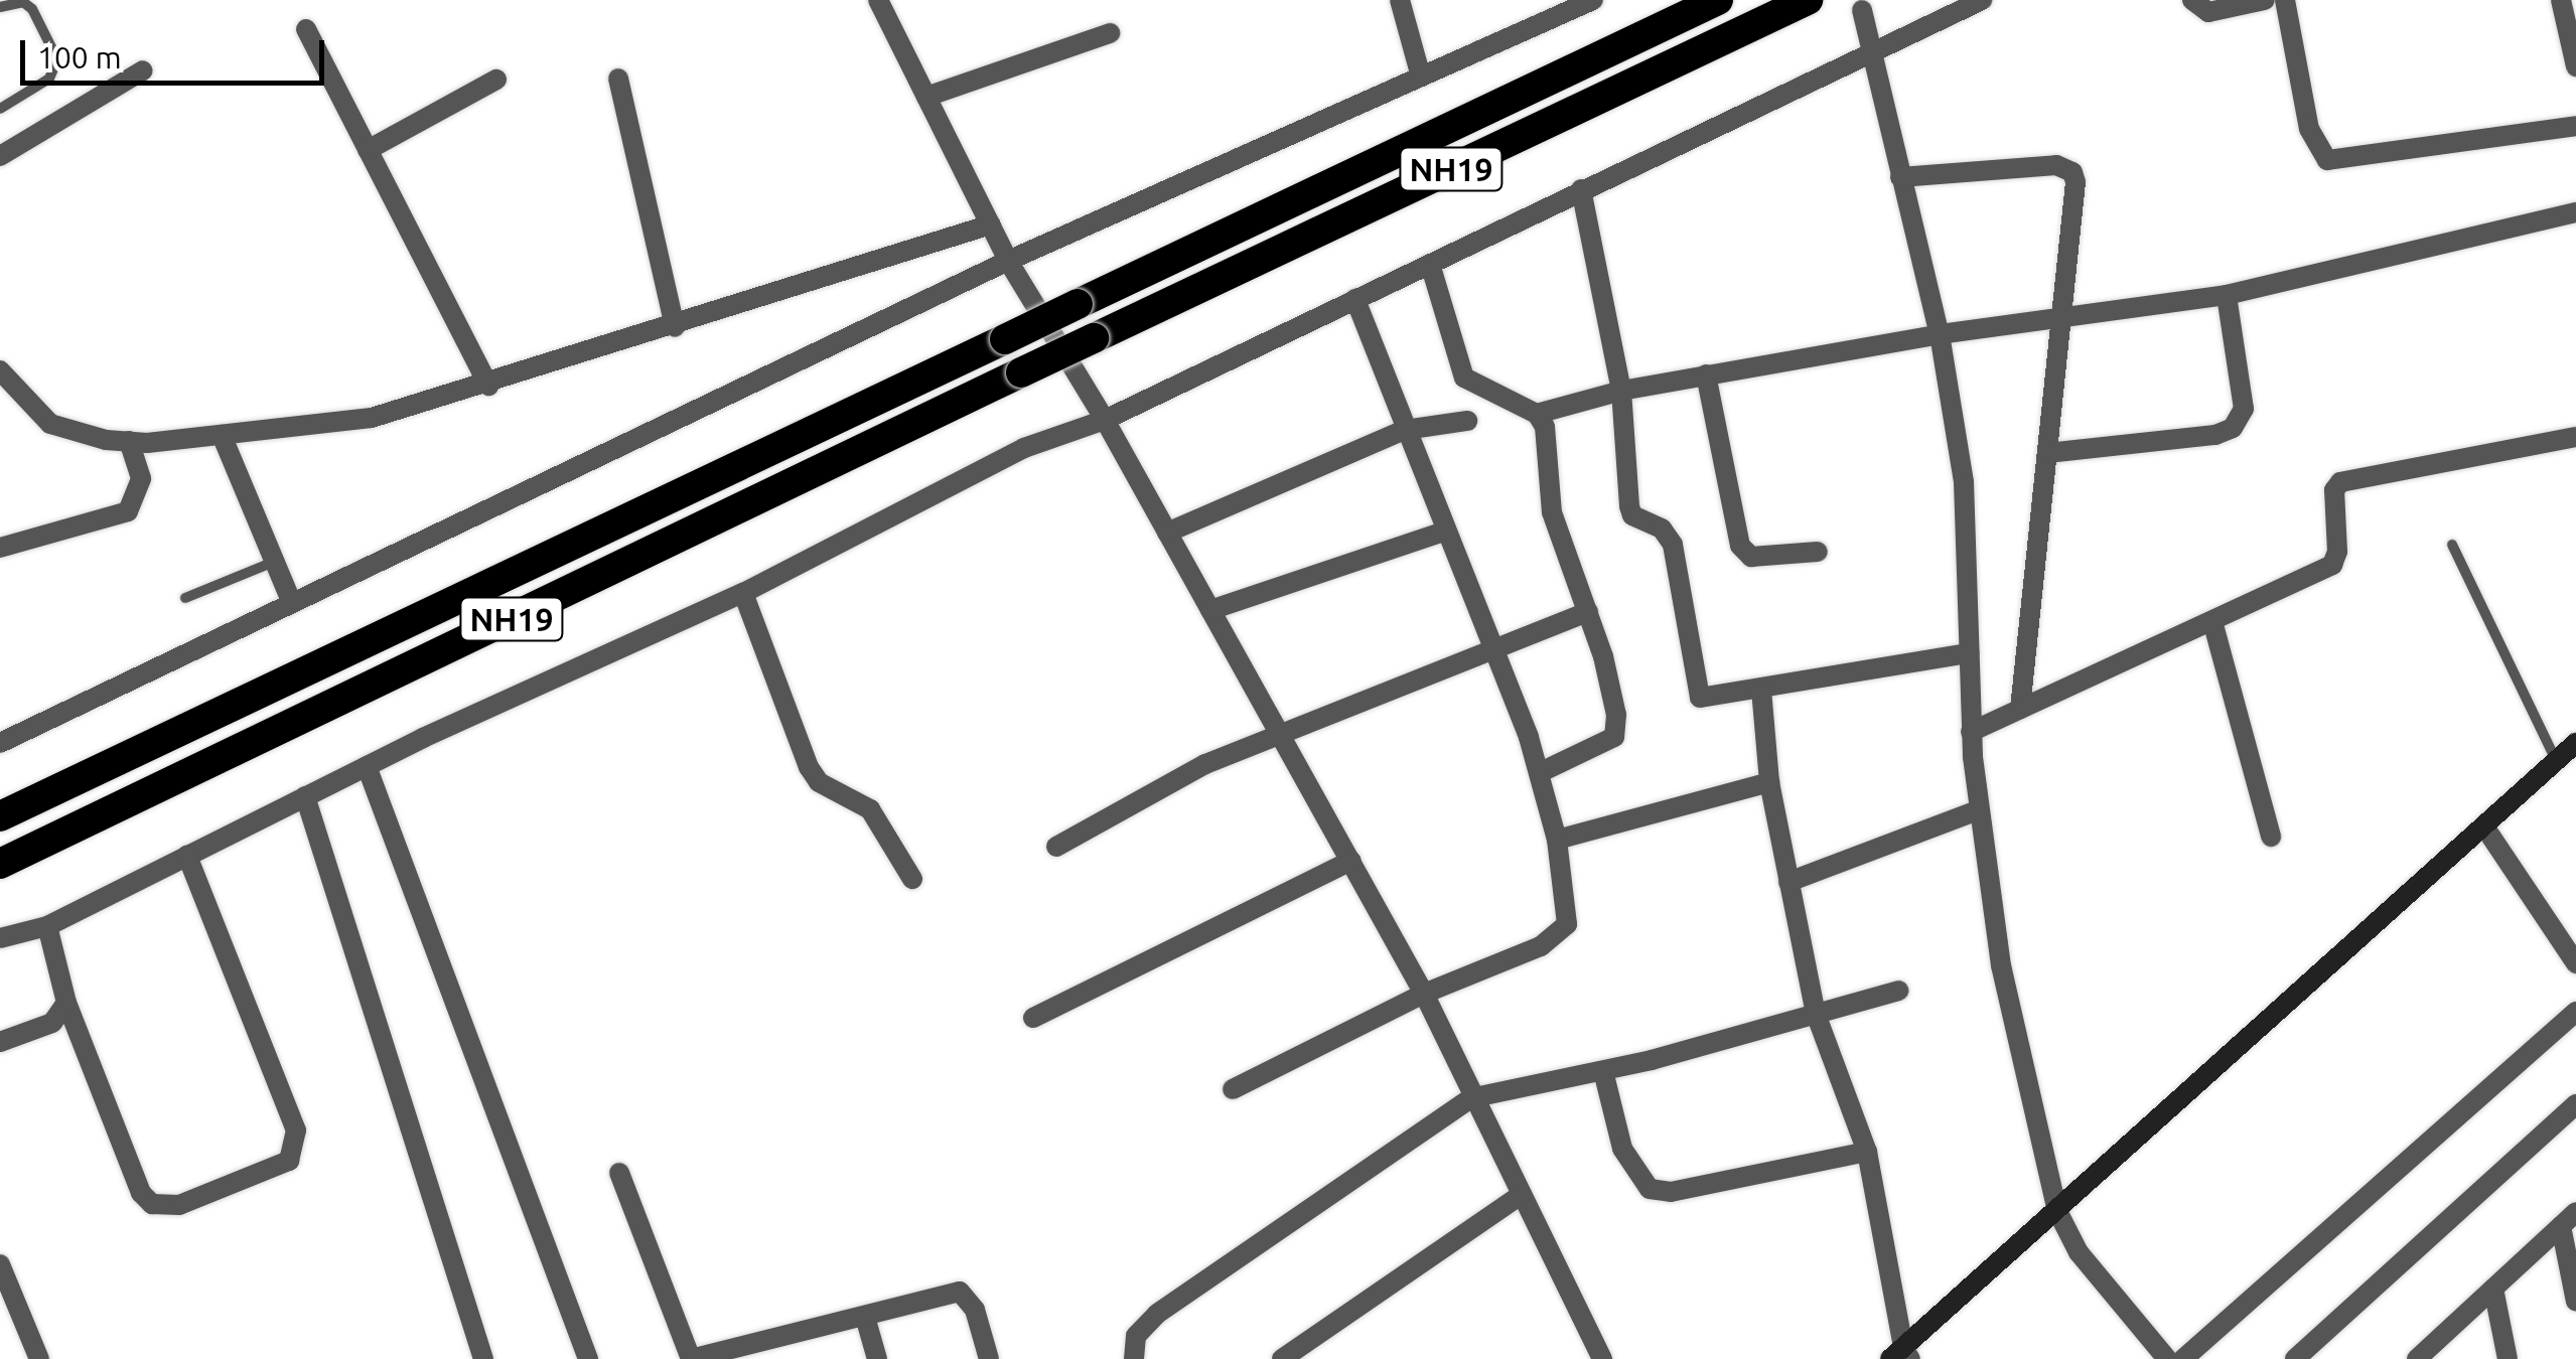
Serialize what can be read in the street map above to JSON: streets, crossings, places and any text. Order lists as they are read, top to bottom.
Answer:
{
  "streets": {
    "highway": ["NH19"]
  },
  "scale_bar": "100 m"
}
